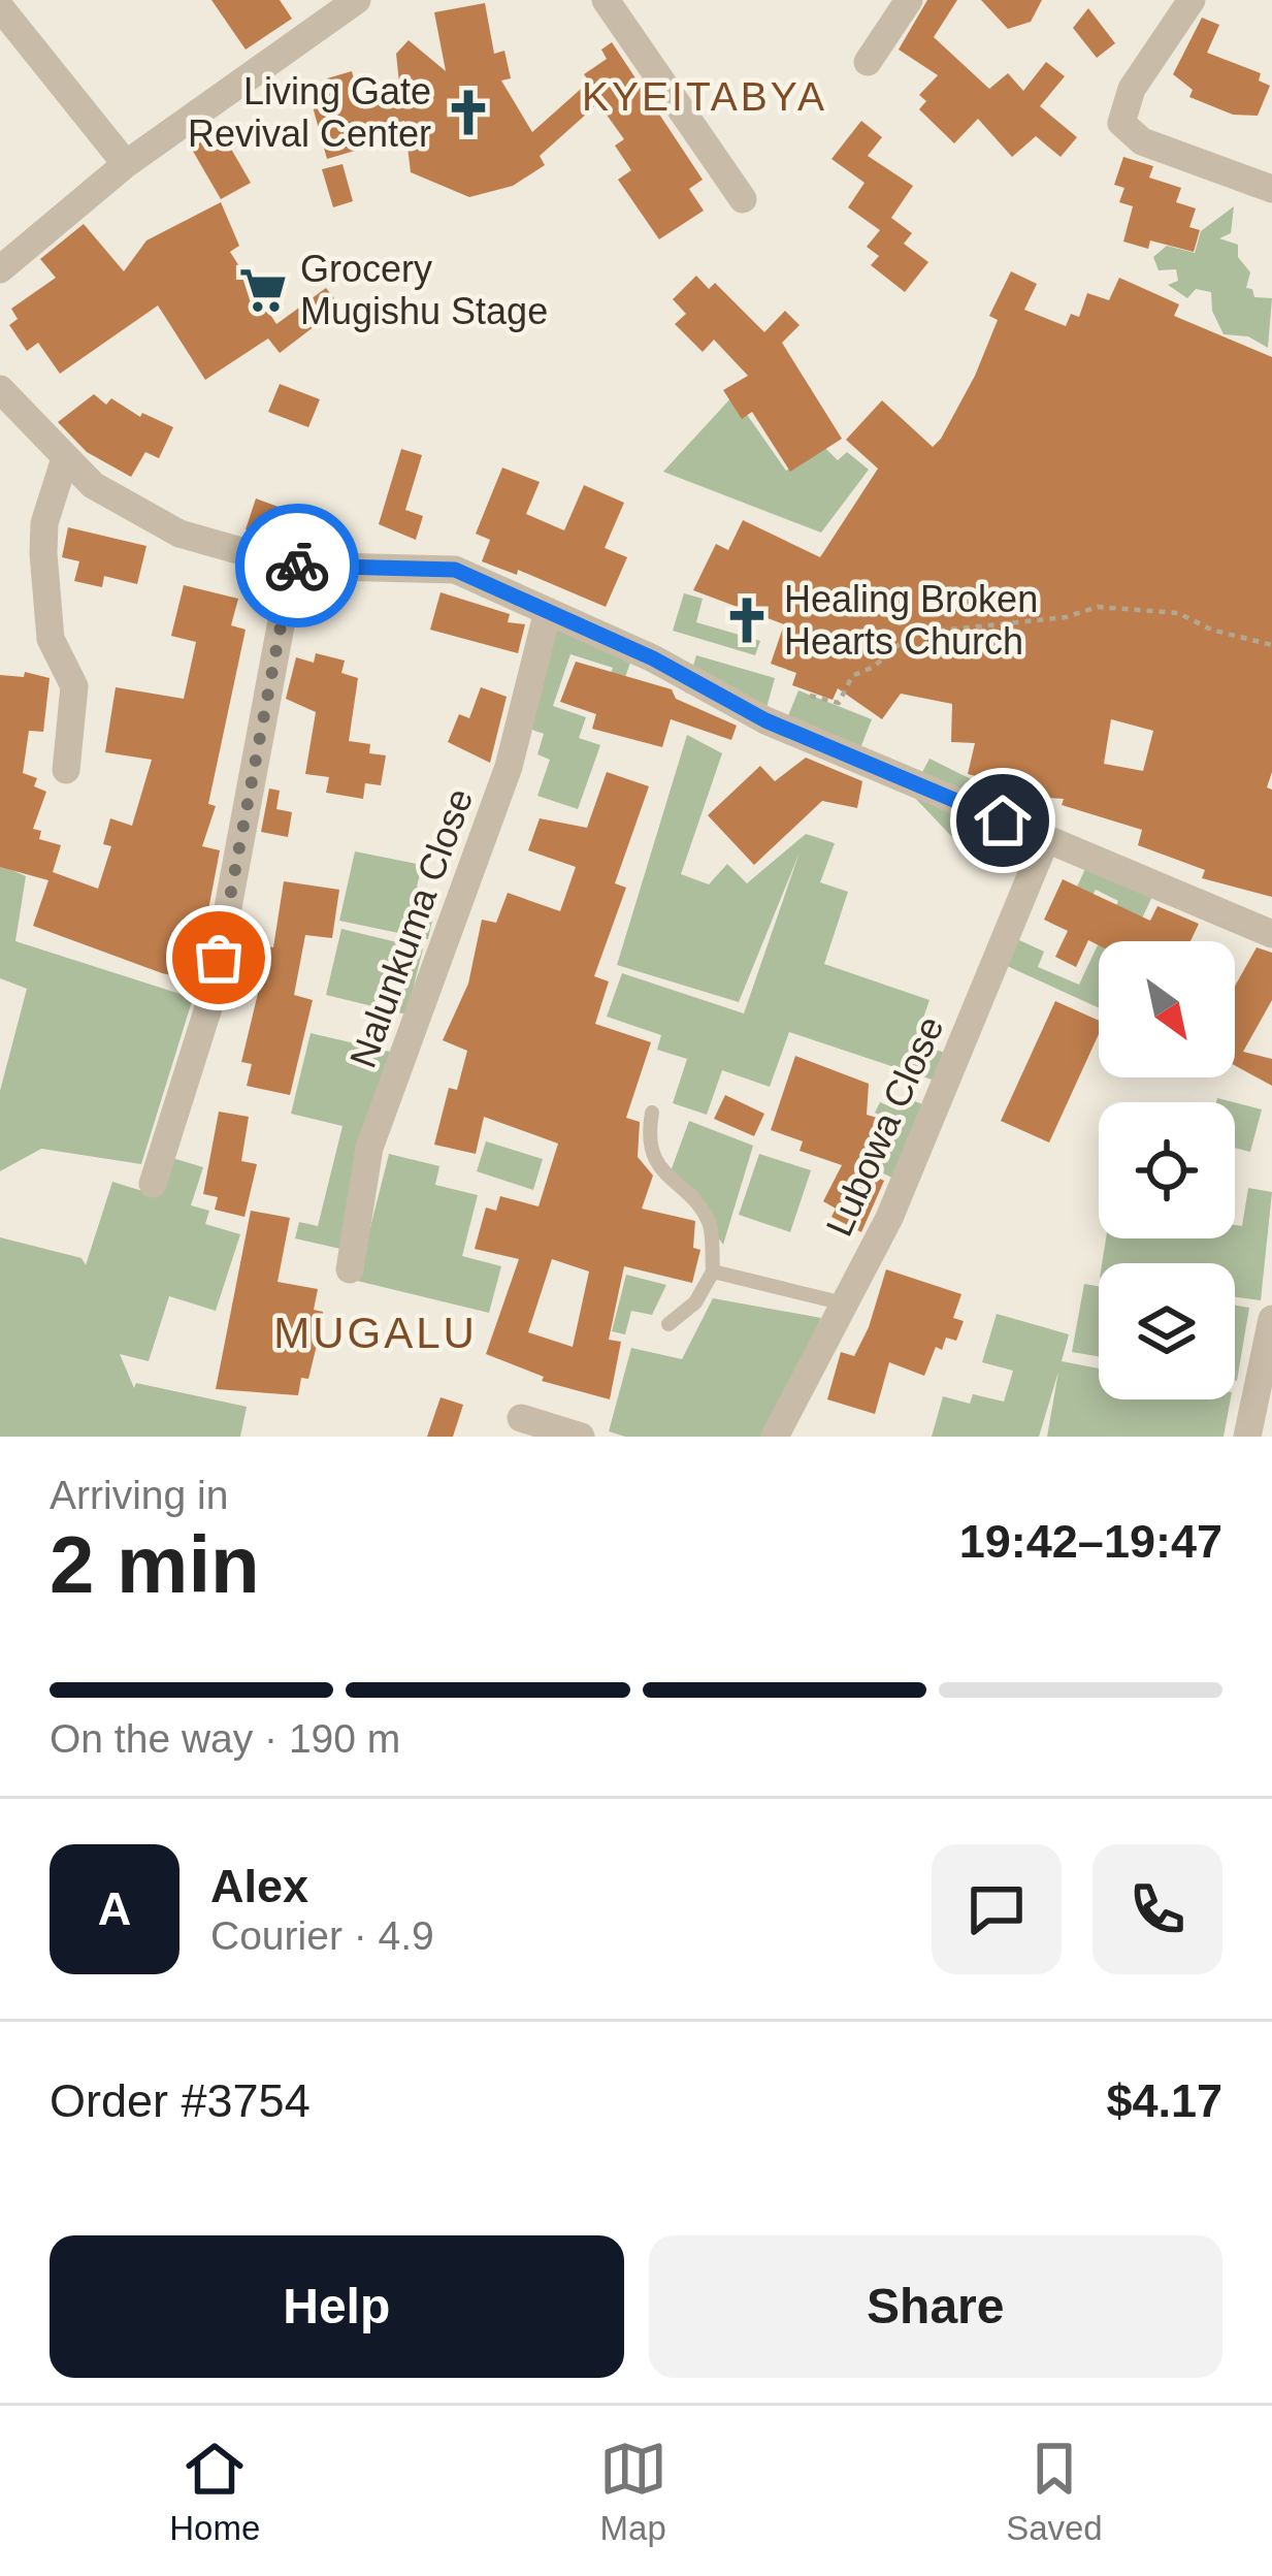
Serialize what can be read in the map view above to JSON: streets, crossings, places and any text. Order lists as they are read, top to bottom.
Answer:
{
  "streets": {
    "street": ["Nalunkuma Close", "Lubowa Close"]
  },
  "districts": ["KYEITABYA", "MUGALU"],
  "places": {
    "church": ["Living Gate Revival Center", "Healing Broken Hearts Church"],
    "supermarket": ["Grocery Mugishu Stage"]
  },
  "north": "bottom right",
  "page": {
    "heading": ["2 min", "Arriving in", "19:42–19:47"],
    "panel": [
      "Alex",
      "Courier · 4.9",
      "Order #3754",
      "$4.17"
    ],
    "bar": "On the way · 190 m",
    "round": "A",
    "buttons": ["Help", "Share"],
    "tabs": ["Home", "Map", "Saved"]
  }
}
